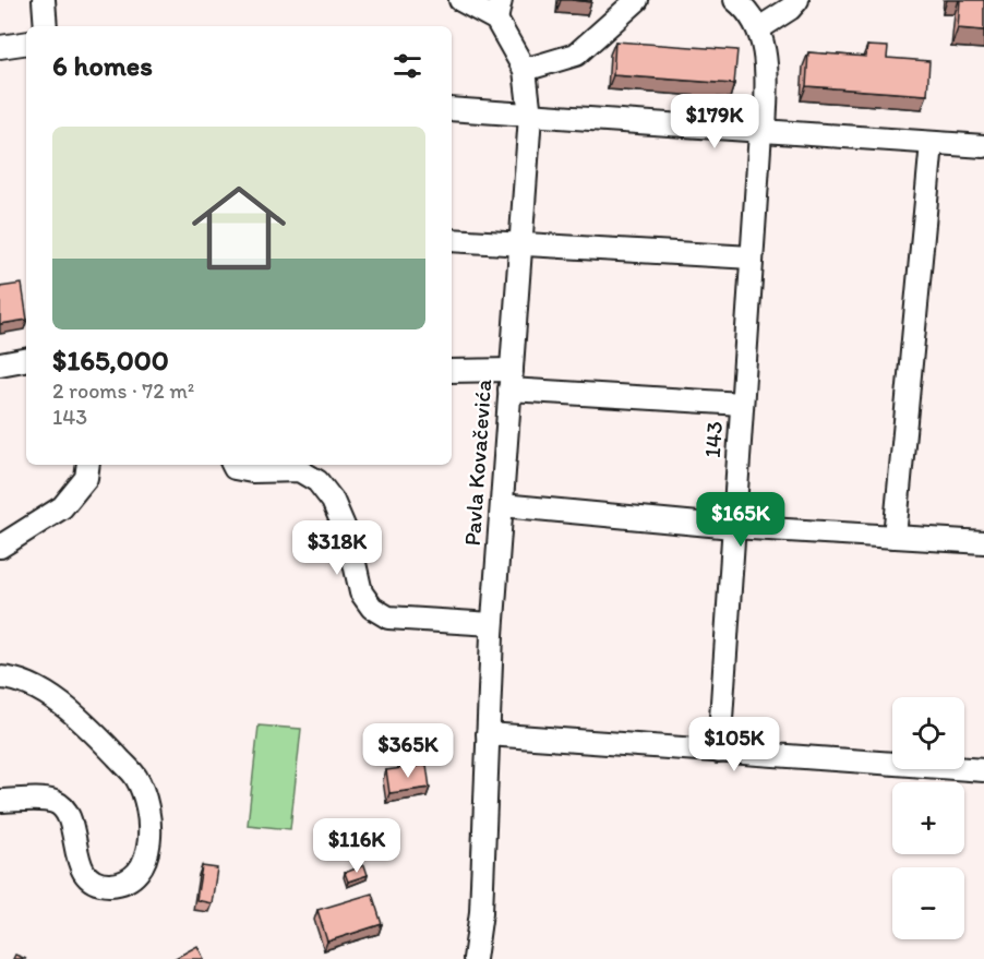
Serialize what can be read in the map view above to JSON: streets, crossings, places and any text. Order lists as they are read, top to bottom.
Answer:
{
  "streets": {
    "street": ["143", "Pavla Kovačevića"]
  },
  "page": {
    "heading": "6 homes",
    "price": [
      "$179K",
      "$165K",
      "$318K",
      "$105K",
      "$365K",
      "$116K"
    ],
    "list": [
      {
        "name": "$165,000",
        "note": "2 rooms · 72 m² · 143"
      }
    ],
    "map_buttons": ["+", "−"]
  }
}
